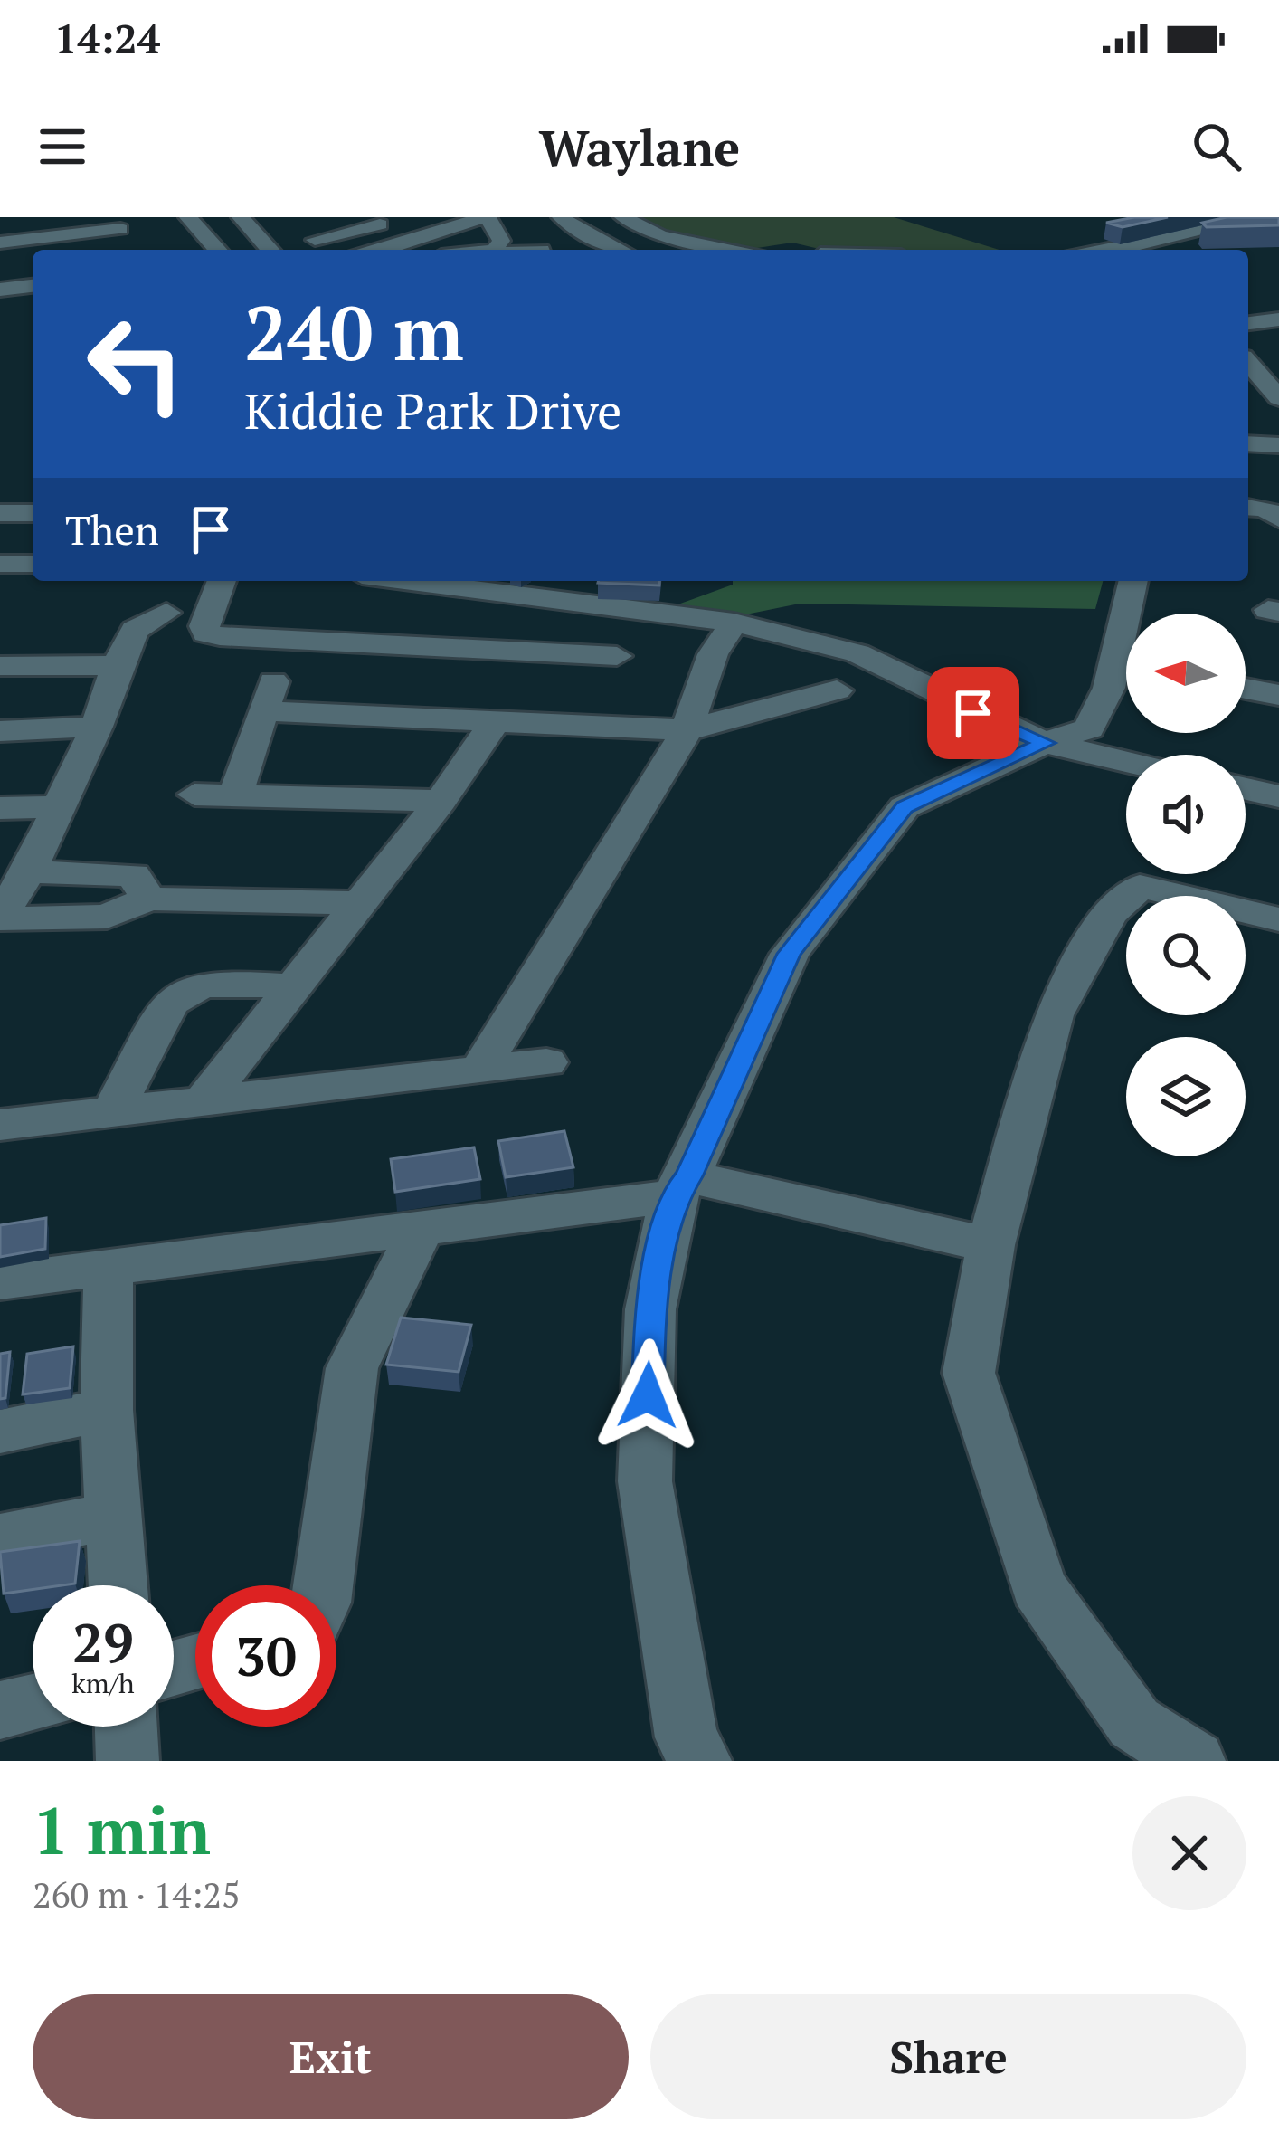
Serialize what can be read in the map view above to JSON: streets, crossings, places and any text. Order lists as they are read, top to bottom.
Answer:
{
  "north": "left",
  "page": {
    "status": "14:24",
    "header": "Waylane",
    "turn": ["240 m", "Kiddie Park Drive"],
    "then": "Then",
    "speed": "29 km/h",
    "limit": "30",
    "heading": ["1 min", "260 m · 14:25"],
    "buttons": ["Exit", "Share"]
  }
}
